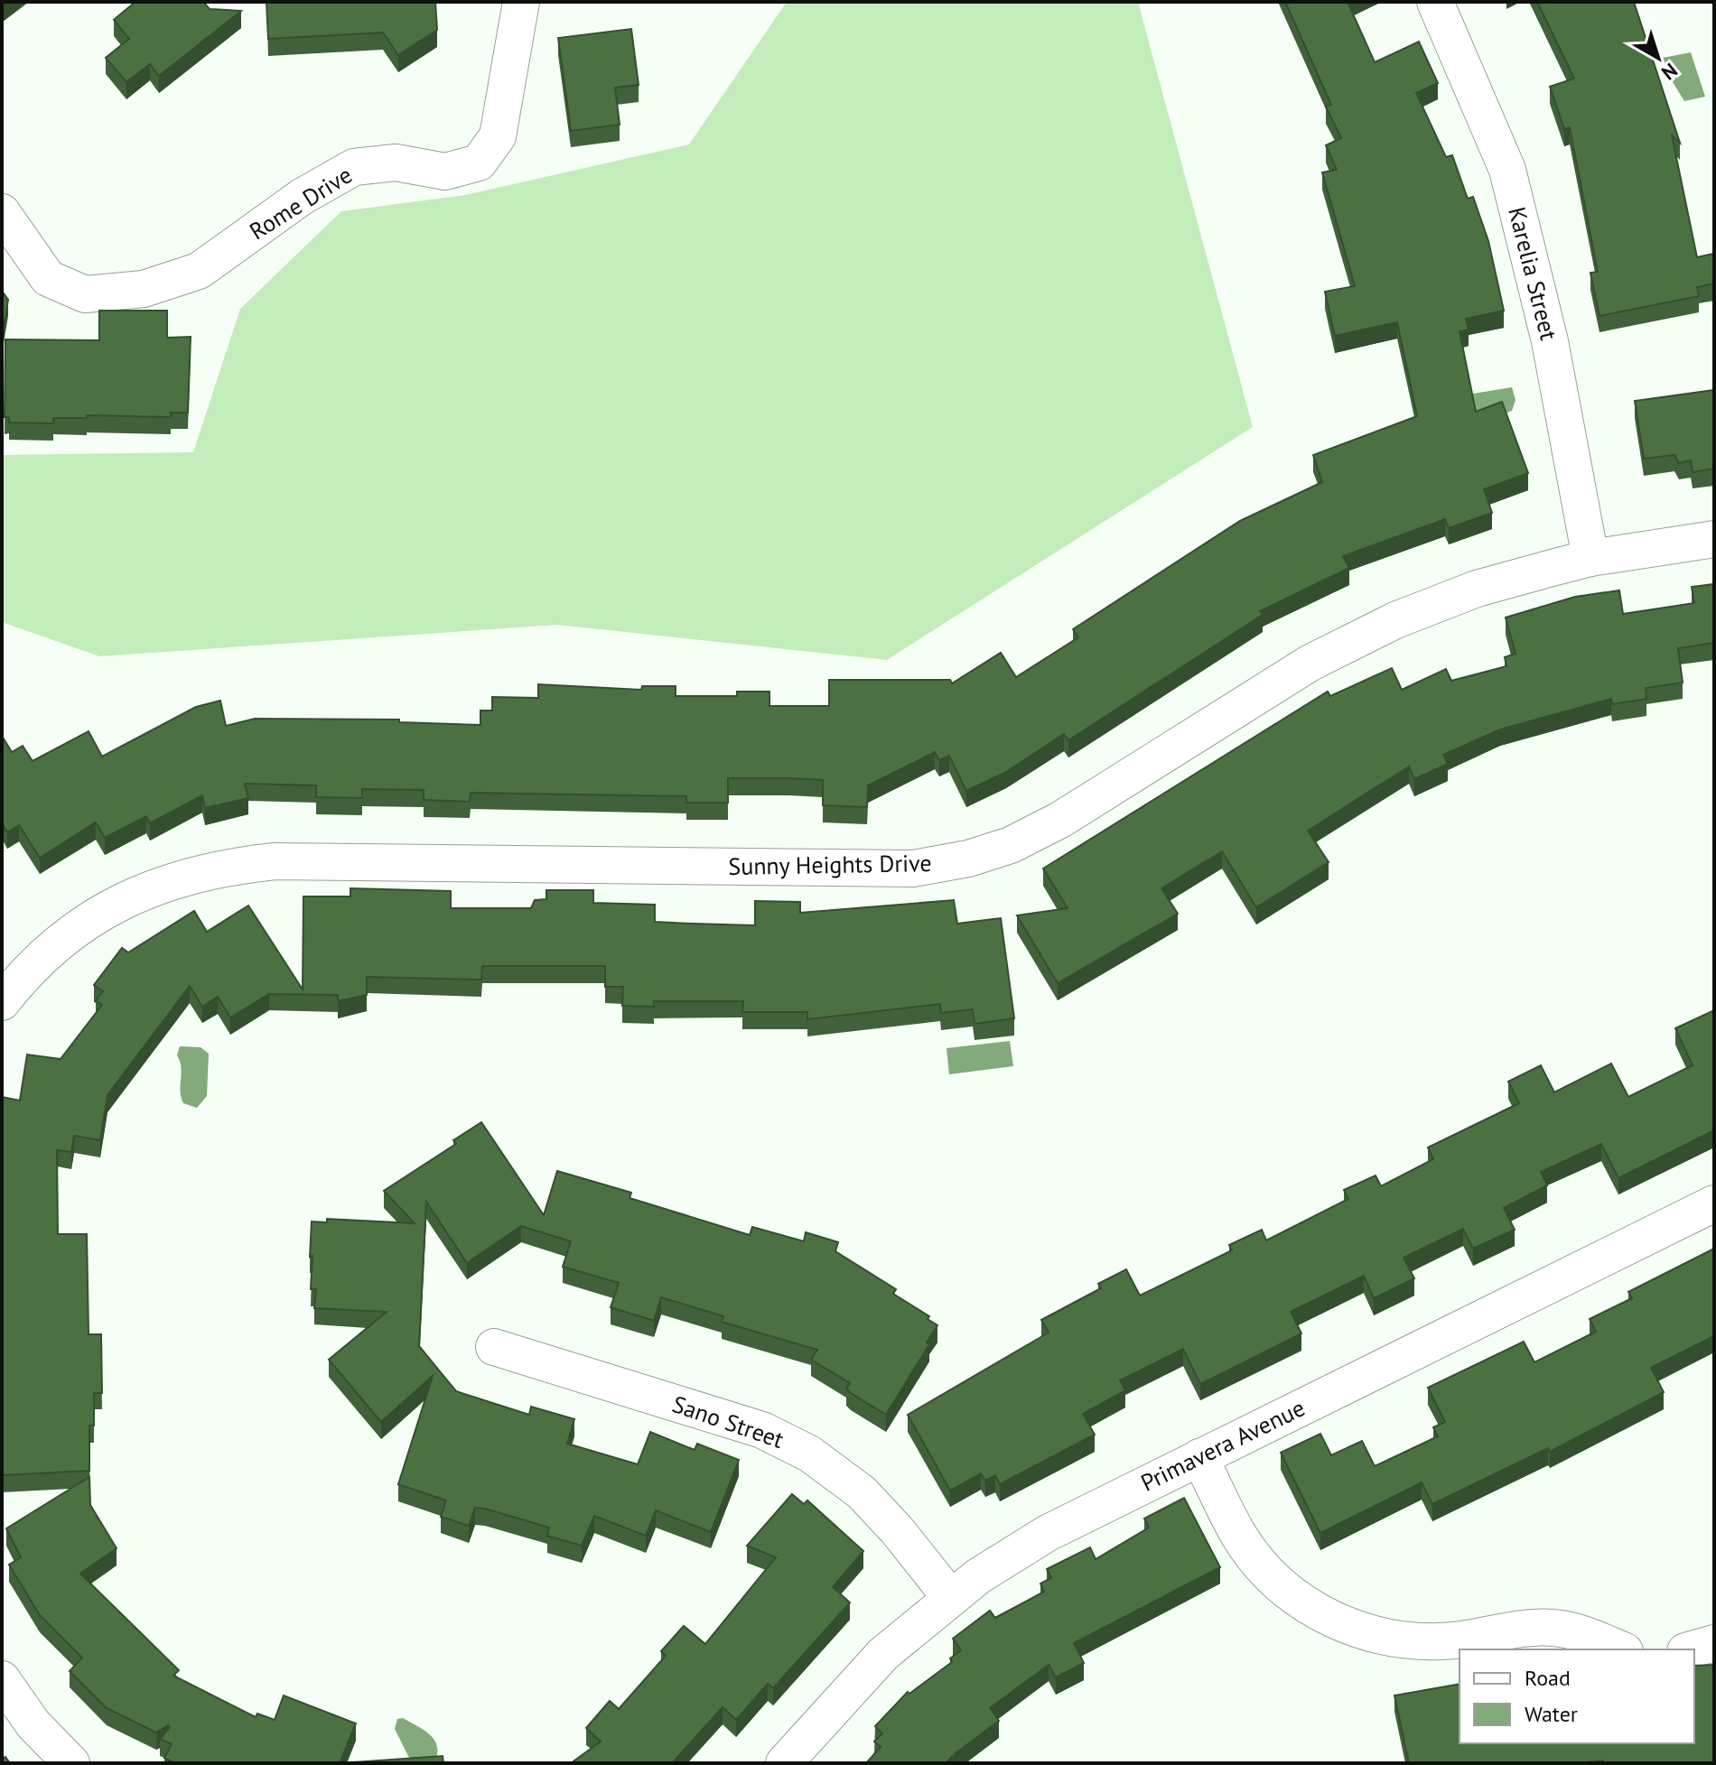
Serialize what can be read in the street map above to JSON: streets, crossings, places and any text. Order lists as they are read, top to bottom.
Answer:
{
  "streets": {
    "street": [
      "Rome Drive",
      "Karelia Street",
      "Sunny Heights Drive",
      "Sano Street",
      "Primavera Avenue"
    ]
  },
  "crossings": [
    ["Karelia Street", "Sunny Heights Drive"],
    ["Sano Street", "Primavera Avenue"]
  ],
  "legend": ["Road", "Water"],
  "north": "bottom right"
}
